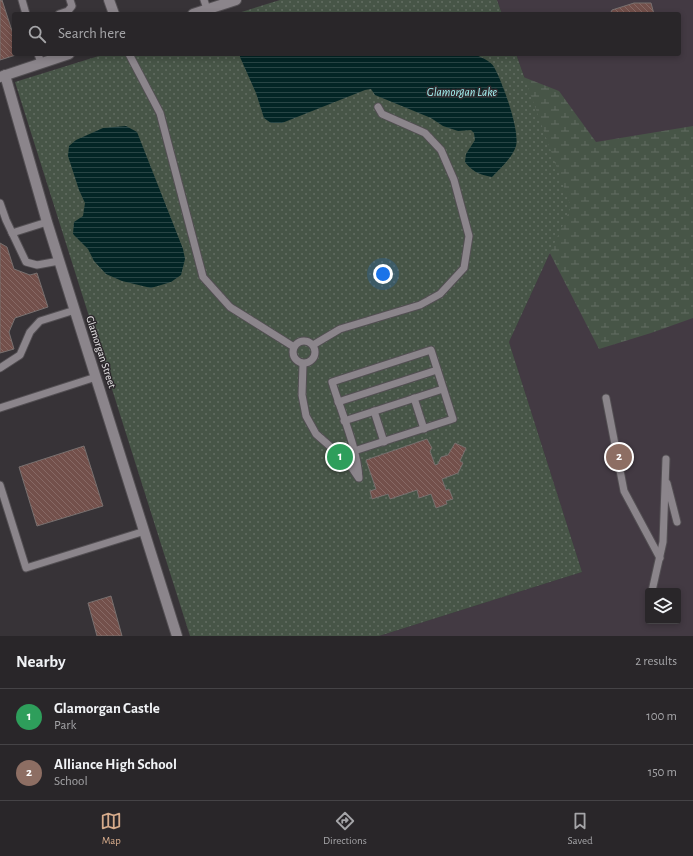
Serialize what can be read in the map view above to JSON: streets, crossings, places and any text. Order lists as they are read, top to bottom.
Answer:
{
  "streets": {
    "street": ["Glamorgan Street"]
  },
  "water": ["Glamorgan Lake"],
  "page": {
    "search": "Search here",
    "pins": ["1", "2"],
    "heading": ["Nearby", "2 results"],
    "list": [
      {
        "mark": "1",
        "name": "Glamorgan Castle",
        "note": "Park",
        "value": "100 m"
      },
      {
        "mark": "2",
        "name": "Alliance High School",
        "note": "School",
        "value": "150 m"
      }
    ],
    "nav": ["Map", "Directions", "Saved"]
  }
}
